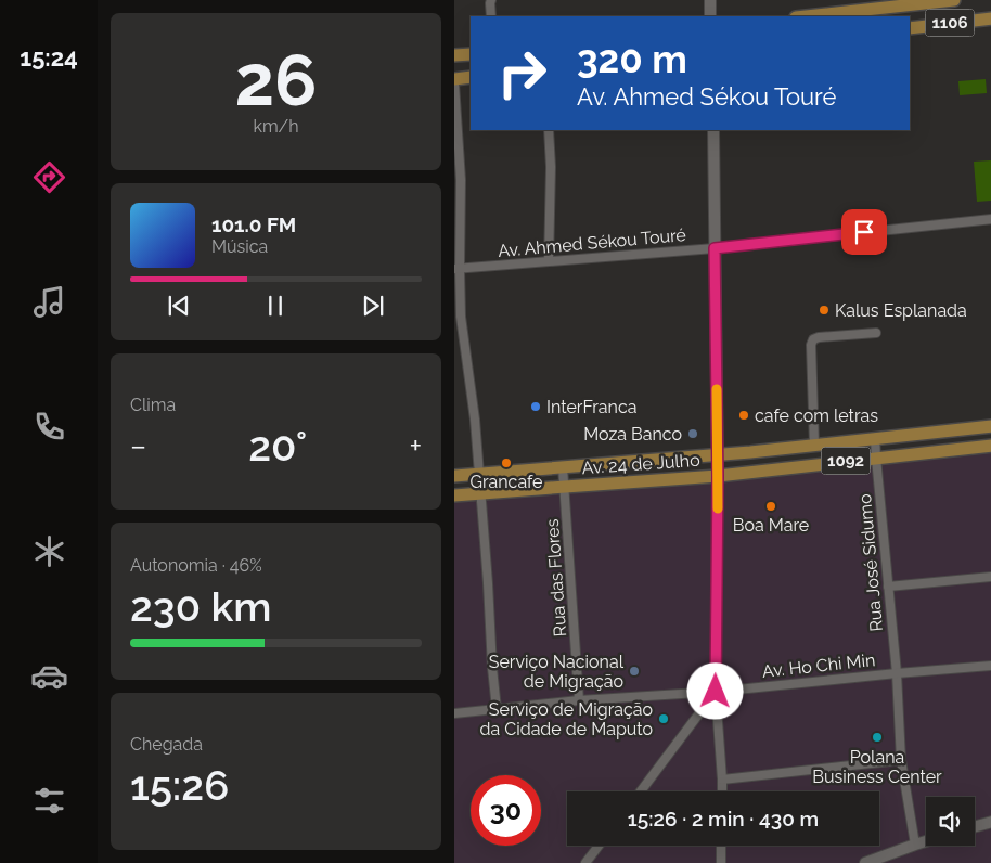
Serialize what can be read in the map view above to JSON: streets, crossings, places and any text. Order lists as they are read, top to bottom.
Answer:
{
  "streets": {
    "main road": ["1106", "1092", "Av. 24 de Julho"],
    "street": [
      "Av. Ahmed Sékou Touré",
      "Rua José Sidumo",
      "Rua das Flores",
      "Av. Ho Chi Min"
    ]
  },
  "crossings": [
    ["Av. 24 de Julho", "Rua José Sidumo"],
    ["Av. 24 de Julho", "Rua das Flores"],
    ["Rua José Sidumo", "Av. Ho Chi Min"],
    ["Rua das Flores", "Av. Ho Chi Min"]
  ],
  "places": [
    "Kalus Esplanada",
    "InterFranca",
    "cafe com letras",
    "Moza Banco",
    "Grancafe",
    "Boa Mare",
    "Serviço Nacional de Migração",
    "Serviço de Migração da Cidade de Maputo",
    "Polana Business Center"
  ],
  "page": {
    "tabs": "15:24",
    "tile": [
      ["26", "km/h"],
      "Clima",
      ["Autonomia · 46%", "230 km"],
      ["Chegada", "15:26"]
    ],
    "turn": ["320 m", "Av. Ahmed Sékou Touré"],
    "song": ["101.0 FM", "Música"],
    "heat": ["−", "20°", "+"],
    "limit": "30",
    "trip": "15:26 · 2 min · 430 m"
  }
}
